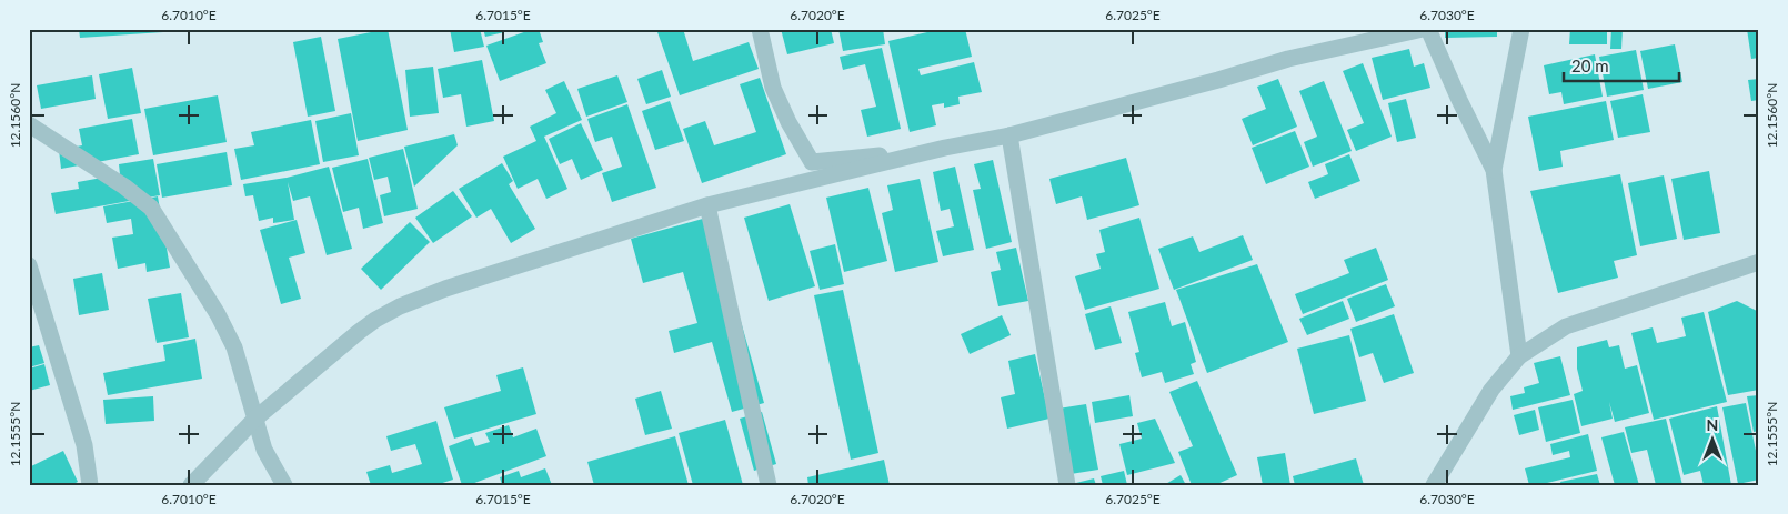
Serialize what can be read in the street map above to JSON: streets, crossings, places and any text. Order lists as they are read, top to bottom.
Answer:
{
  "scale_bar": "20 m",
  "north": "top",
  "coordinates": [
    "6.7010°E",
    "6.7015°E",
    "6.7020°E",
    "6.7025°E",
    "6.7030°E",
    "12.1560°N",
    "12.1555°N"
  ]
}
